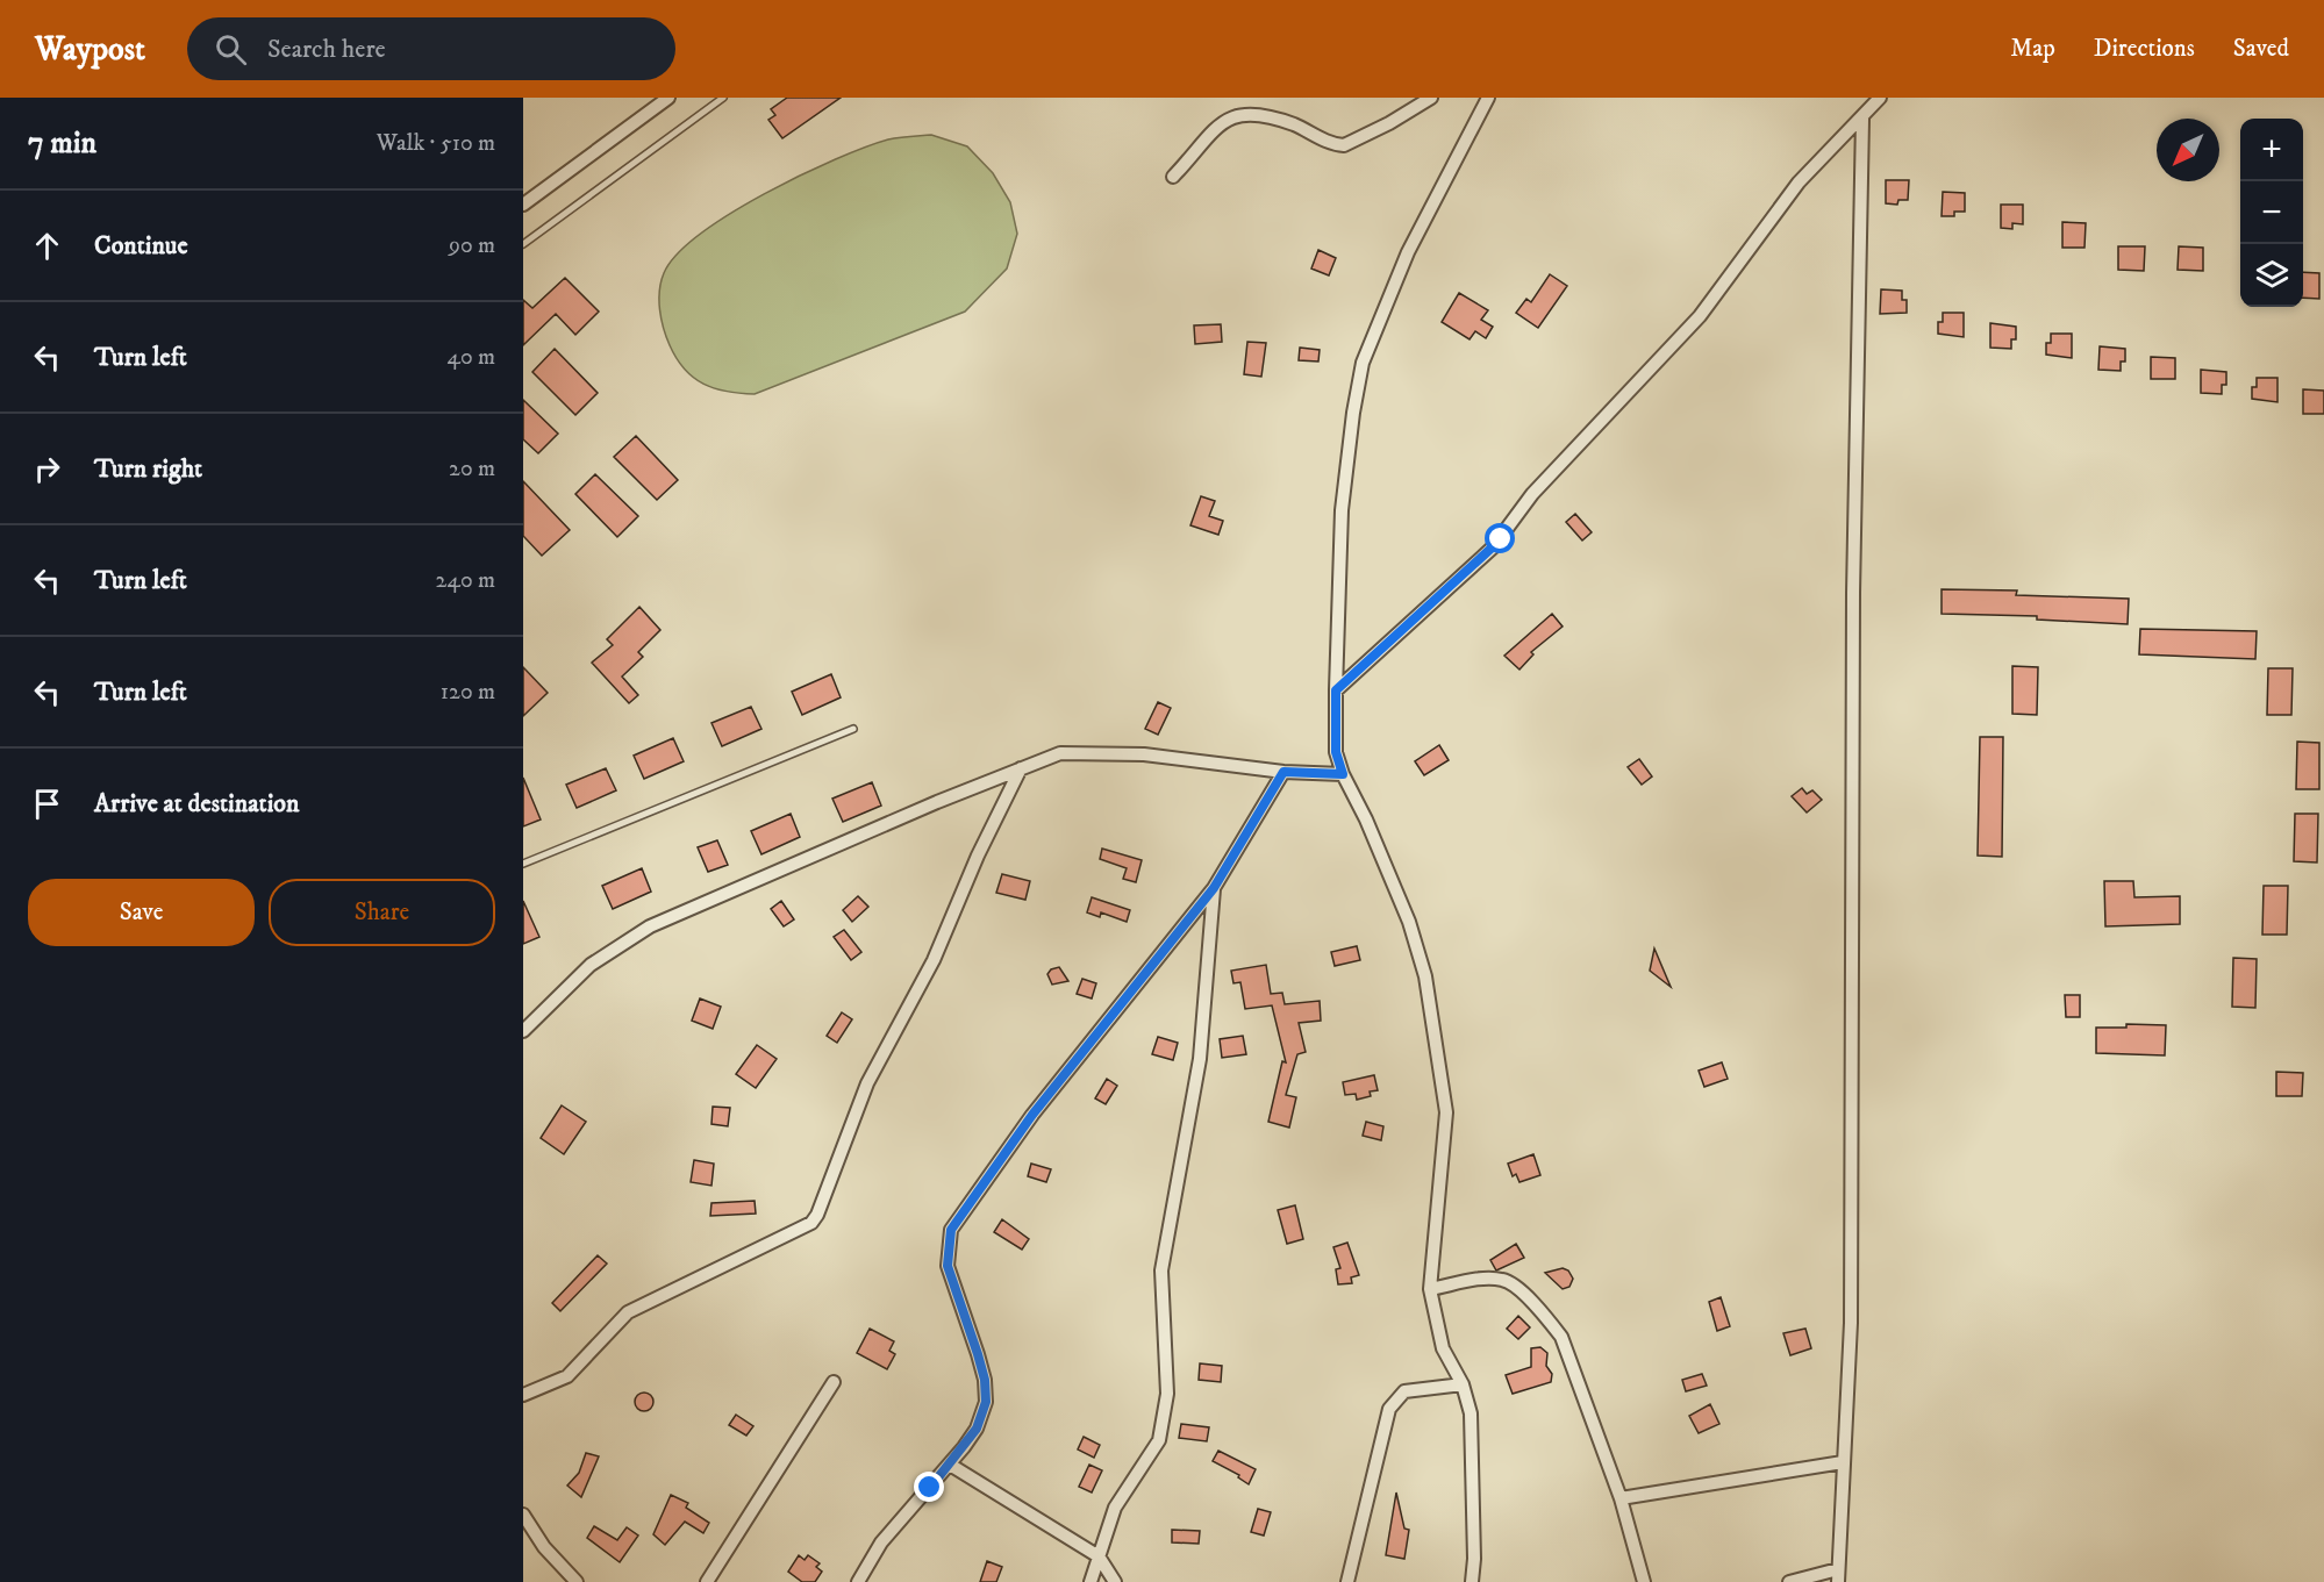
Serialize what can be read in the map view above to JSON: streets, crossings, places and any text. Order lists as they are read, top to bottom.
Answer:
{
  "north": "bottom left",
  "page": {
    "header": "Waypost",
    "search": "Search here",
    "nav": ["Map", "Directions", "Saved"],
    "heading": ["7 min", "Walk · 510 m"],
    "map_buttons": ["+", "−"],
    "list": [
      ["Continue", "90 m"],
      ["Turn left", "40 m"],
      ["Turn right", "20 m"],
      ["Turn left", "240 m"],
      ["Turn left", "120 m"],
      "Arrive at destination"
    ],
    "buttons": ["Save", "Share"]
  }
}
